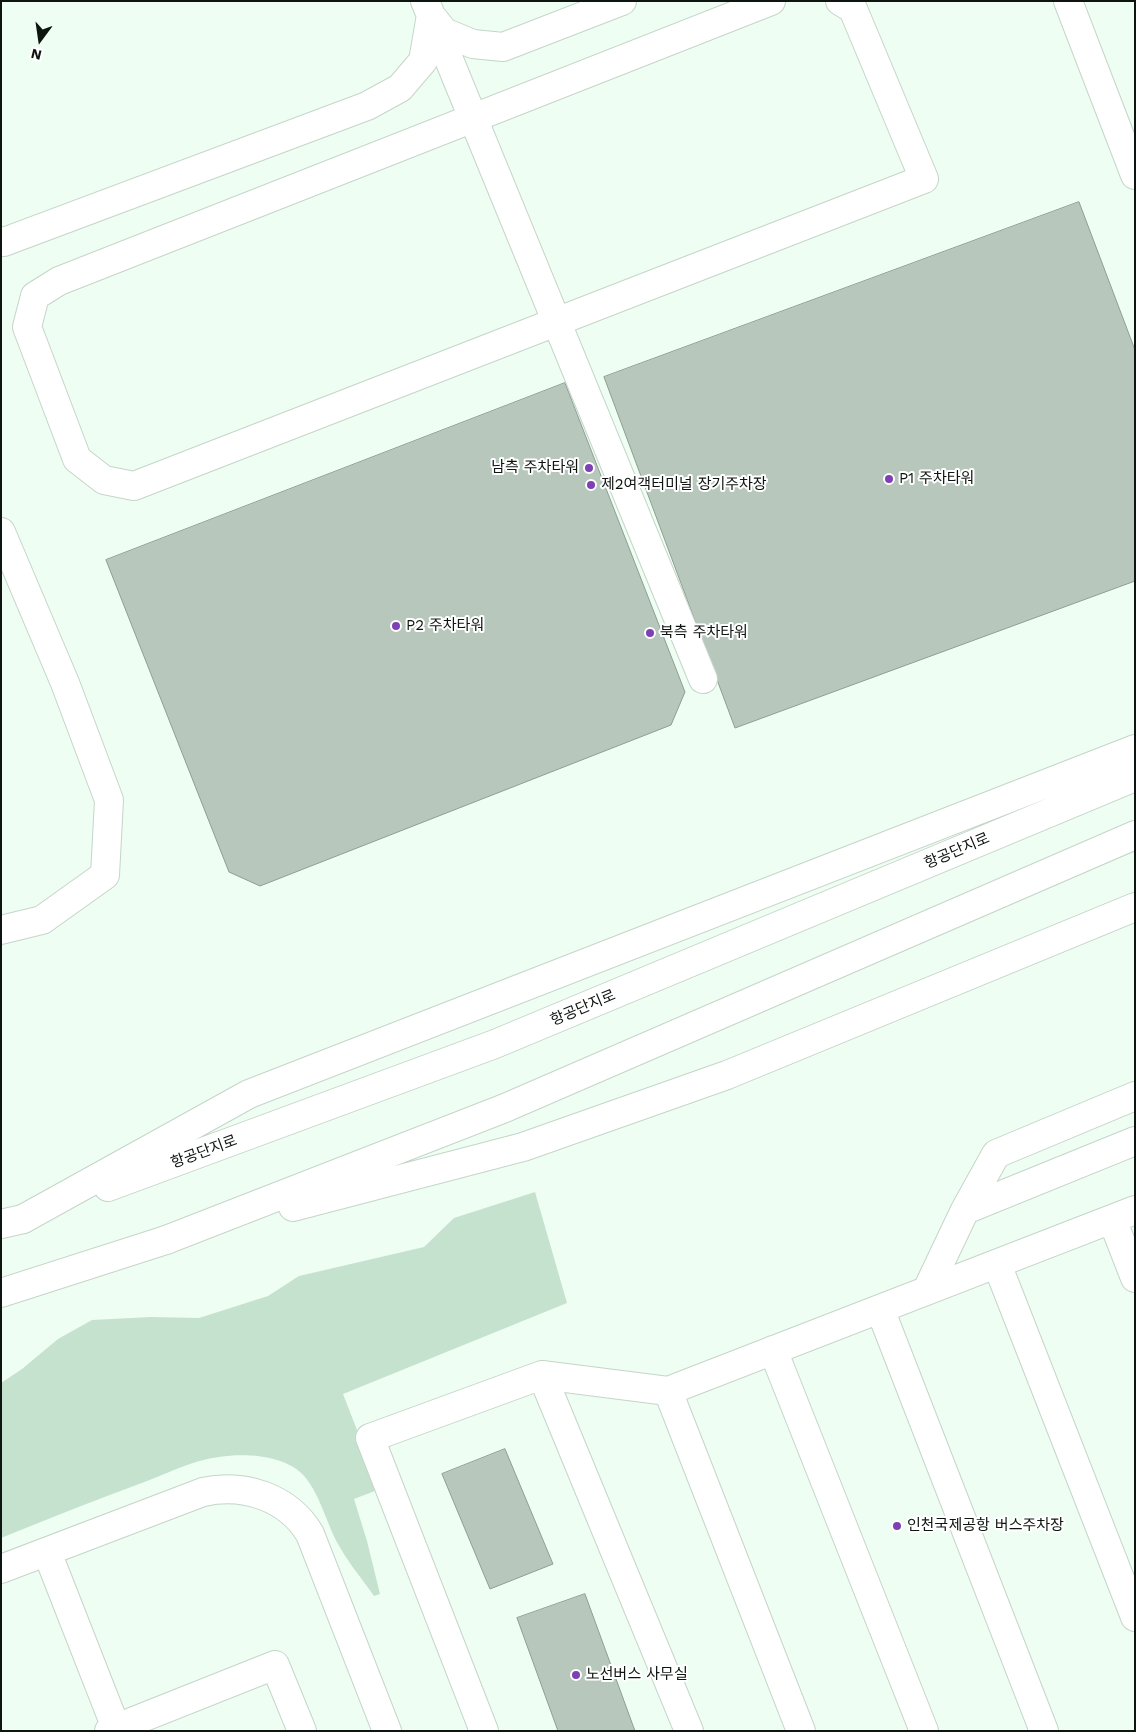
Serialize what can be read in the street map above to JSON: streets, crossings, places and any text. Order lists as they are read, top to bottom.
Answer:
{
  "streets": {
    "main road": ["항공단지로"]
  },
  "places": [
    "남측 주차타워",
    "P1 주차타워",
    "제2여객터미널 장기주차장",
    "P2 주차타워",
    "북측 주차타워",
    "인천국제공항 버스주차장",
    "노선버스 사무실"
  ],
  "north": "bottom"
}
